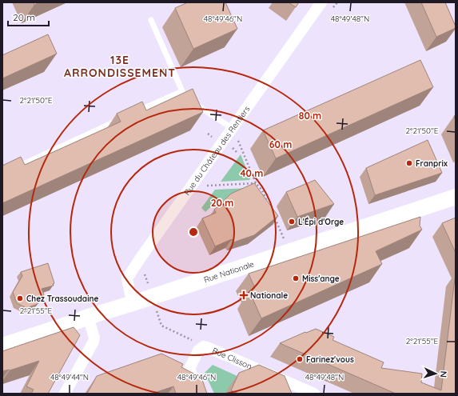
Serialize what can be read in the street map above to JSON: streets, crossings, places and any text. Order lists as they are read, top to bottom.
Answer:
{
  "streets": {
    "street": ["Rue du Château des Rentiers", "Rue Nationale", "Rue Clisson"]
  },
  "crossings": [
    ["Rue du Château des Rentiers", "Rue Nationale"]
  ],
  "districts": ["13E ARRONDISSEMENT"],
  "places": {
    "other": [
      "Franprix",
      "L'Épi d'Orge",
      "Miss'ange",
      "Chez Trassoudaine",
      "Farinez'vous"
    ],
    "health": ["Nationale"]
  },
  "scale_bar": "20 m",
  "north": "right",
  "coordinates": [
    "48°49'46\"N",
    "48°49'48\"N",
    "2°21'50\"E",
    "2°21'55\"E",
    "48°49'44\"N"
  ],
  "rings": [
    "80 m",
    "60 m",
    "40 m",
    "20 m"
  ]
}
